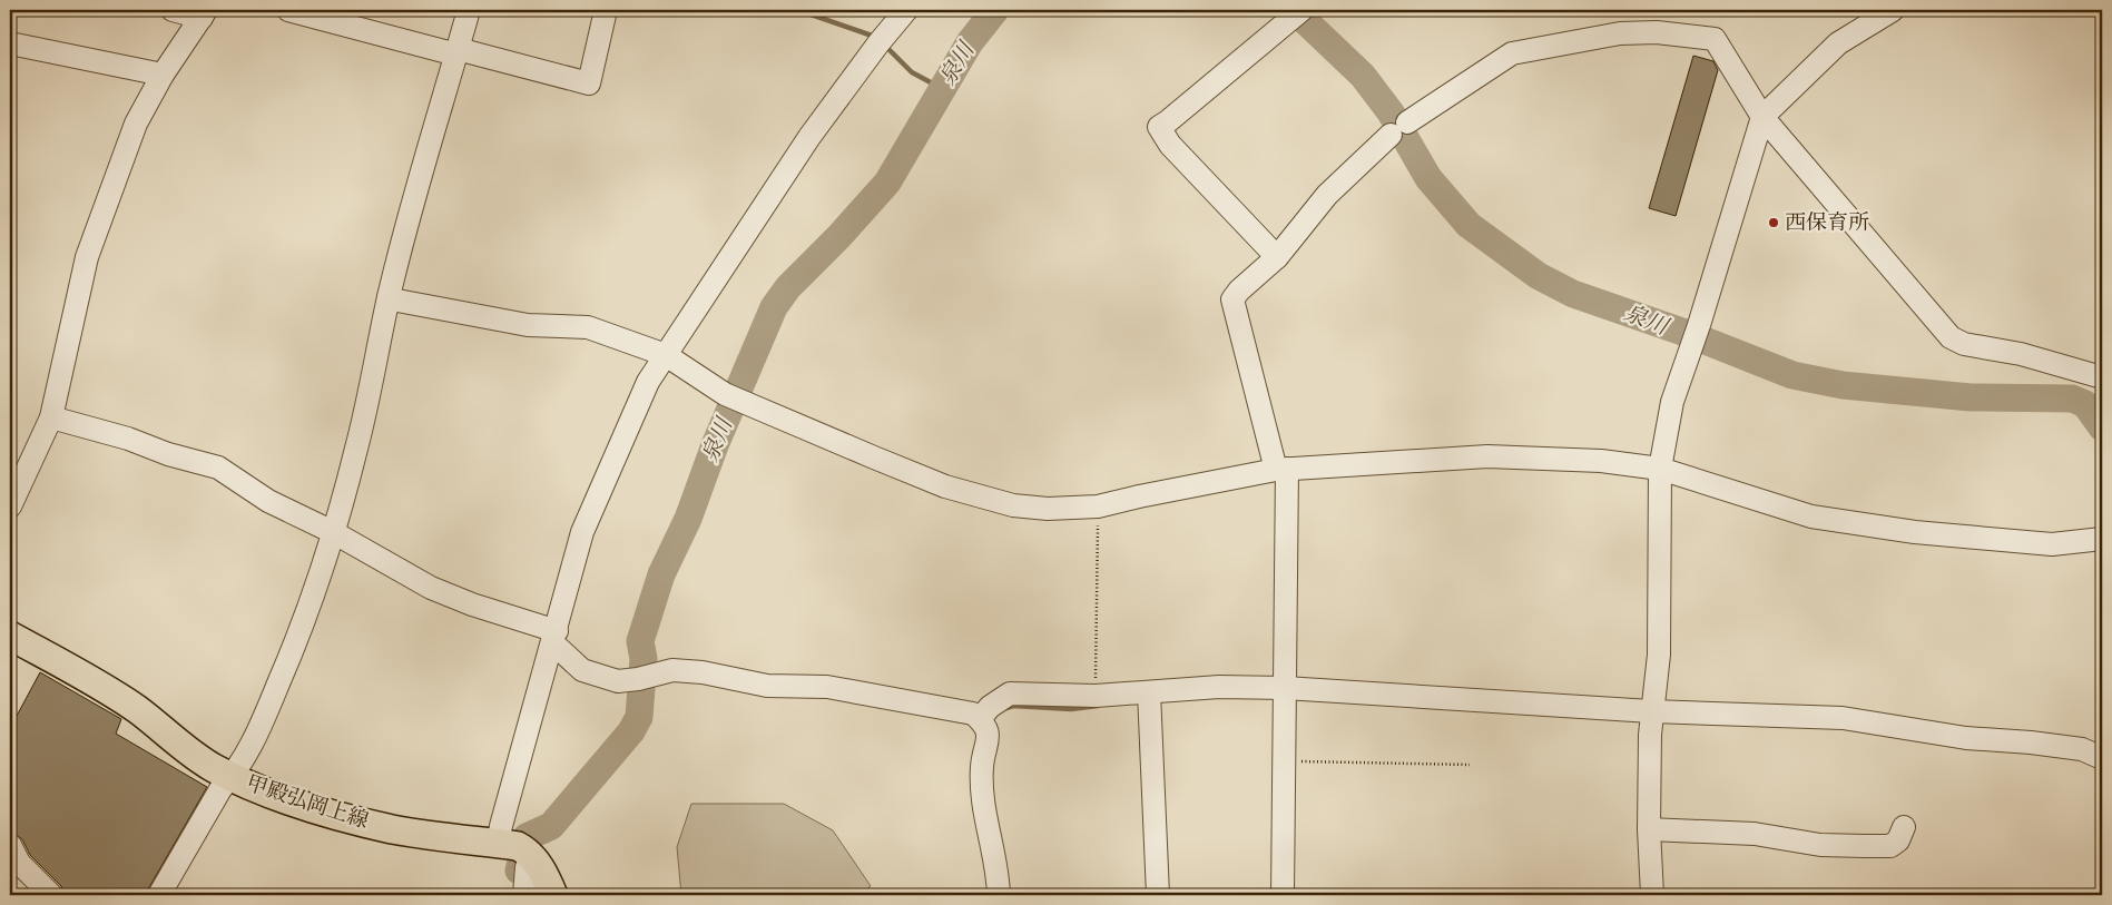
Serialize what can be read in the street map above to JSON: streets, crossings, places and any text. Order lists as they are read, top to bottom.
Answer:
{
  "streets": {
    "main road": ["甲殿弘岡上線"]
  },
  "water": ["泉川"],
  "places": ["西保育所"]
}
